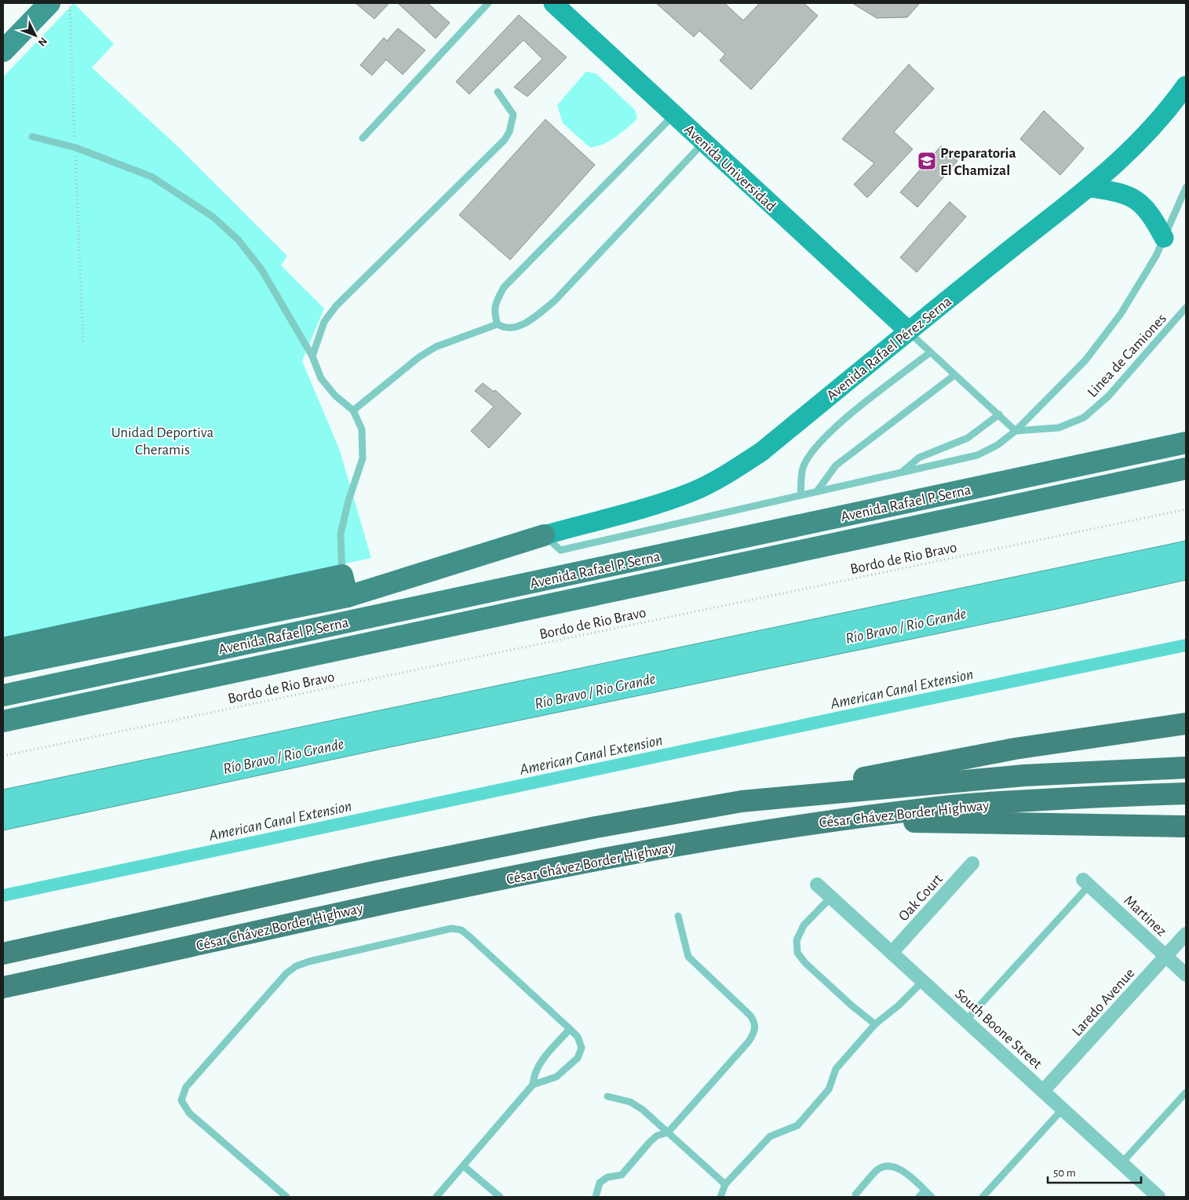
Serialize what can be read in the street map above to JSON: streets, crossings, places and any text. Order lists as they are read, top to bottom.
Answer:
{
  "streets": {
    "highway": ["Avenida Rafael P. Serna", "César Chávez Border Highway"],
    "main road": ["Avenida Universidad", "Avenida Rafael Pérez Serna"],
    "street": [
      "Oak Court",
      "Martinez",
      "Laredo Avenue",
      "South Boone Street"
    ],
    "lane": ["Linea de Camiones"],
    "path": ["Bordo de Rio Bravo"]
  },
  "crossings": [
    ["Avenida Universidad", "Avenida Rafael Pérez Serna"],
    ["Oak Court", "South Boone Street"],
    ["Martinez", "Laredo Avenue"],
    ["Laredo Avenue", "South Boone Street"]
  ],
  "water": ["Río Bravo / Rio Grande", "American Canal Extension"],
  "parks": ["Unidad Deportiva Cheramis"],
  "places": {
    "school or university": ["Preparatoria El Chamizal"]
  },
  "scale_bar": "50 m",
  "north": "bottom right"
}
